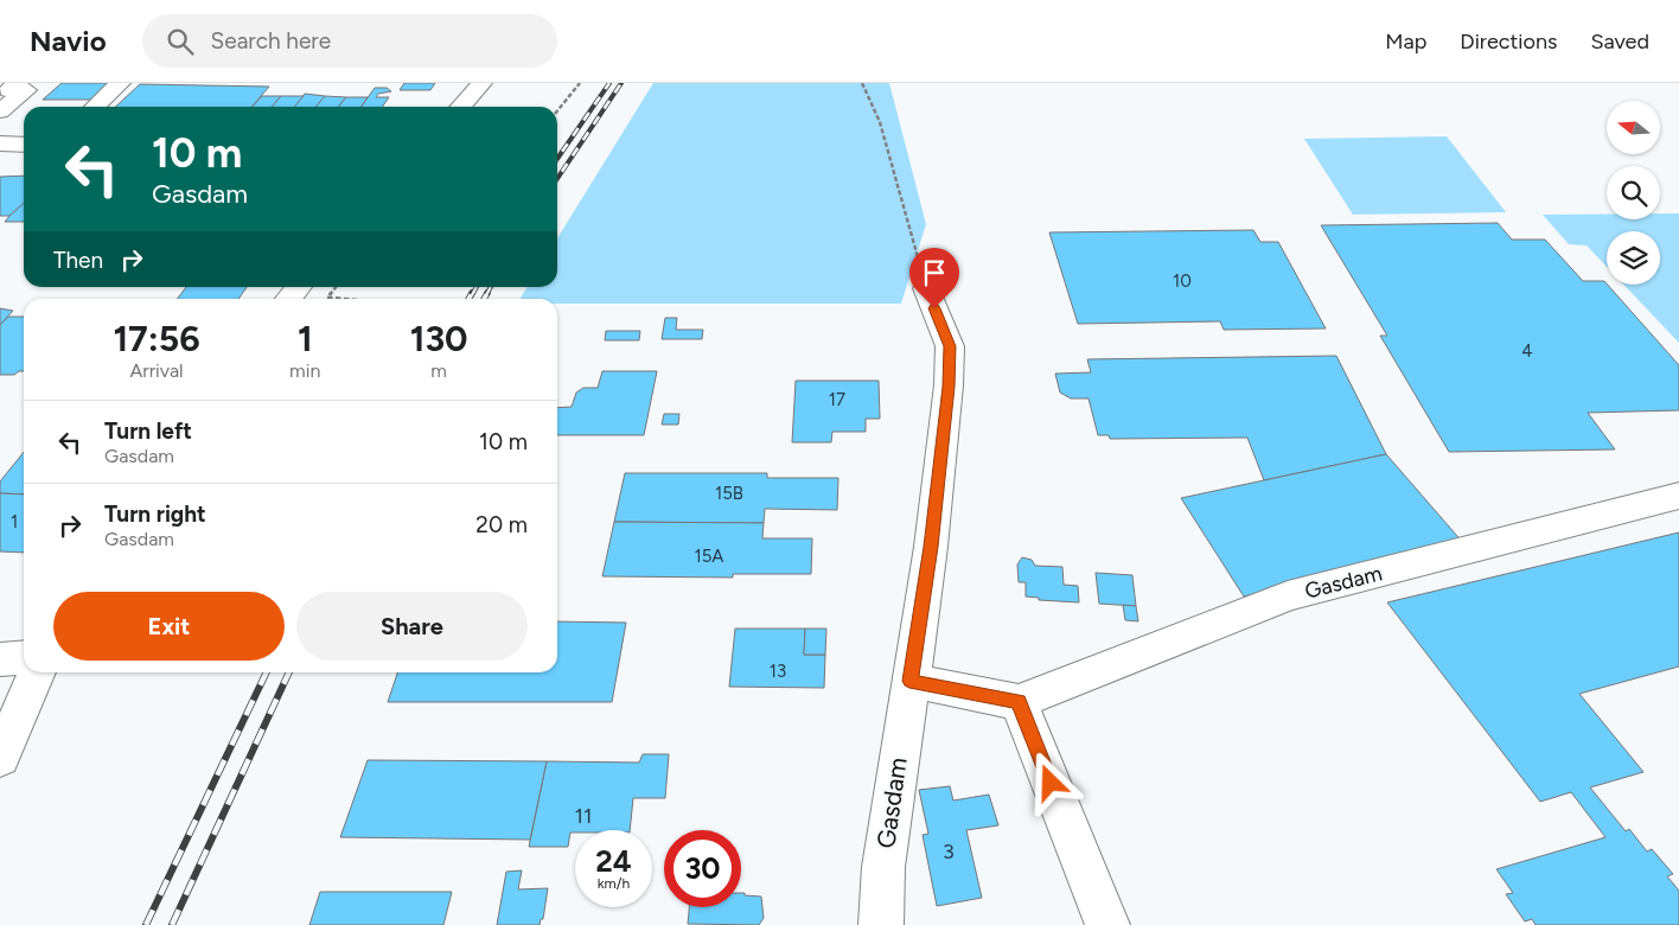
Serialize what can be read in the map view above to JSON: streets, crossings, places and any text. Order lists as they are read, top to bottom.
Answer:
{
  "streets": {
    "street": ["Gasdam"]
  },
  "house_numbers": [
    "10",
    "4",
    "17",
    "15B",
    "1",
    "15A",
    "13",
    "11",
    "3"
  ],
  "north": "left",
  "page": {
    "header": "Navio",
    "search": "Search here",
    "nav": ["Map", "Directions", "Saved"],
    "turn": ["10 m", "Gasdam"],
    "then": "Then",
    "eta": [
      "17:56",
      "Arrival",
      "1",
      "min",
      "130",
      "m"
    ],
    "list": [
      {
        "name": "Turn left",
        "note": "Gasdam",
        "value": "10 m"
      },
      {
        "name": "Turn right",
        "note": "Gasdam",
        "value": "20 m"
      }
    ],
    "buttons": ["Exit", "Share"],
    "speed": "24 km/h",
    "limit": "30"
  }
}
